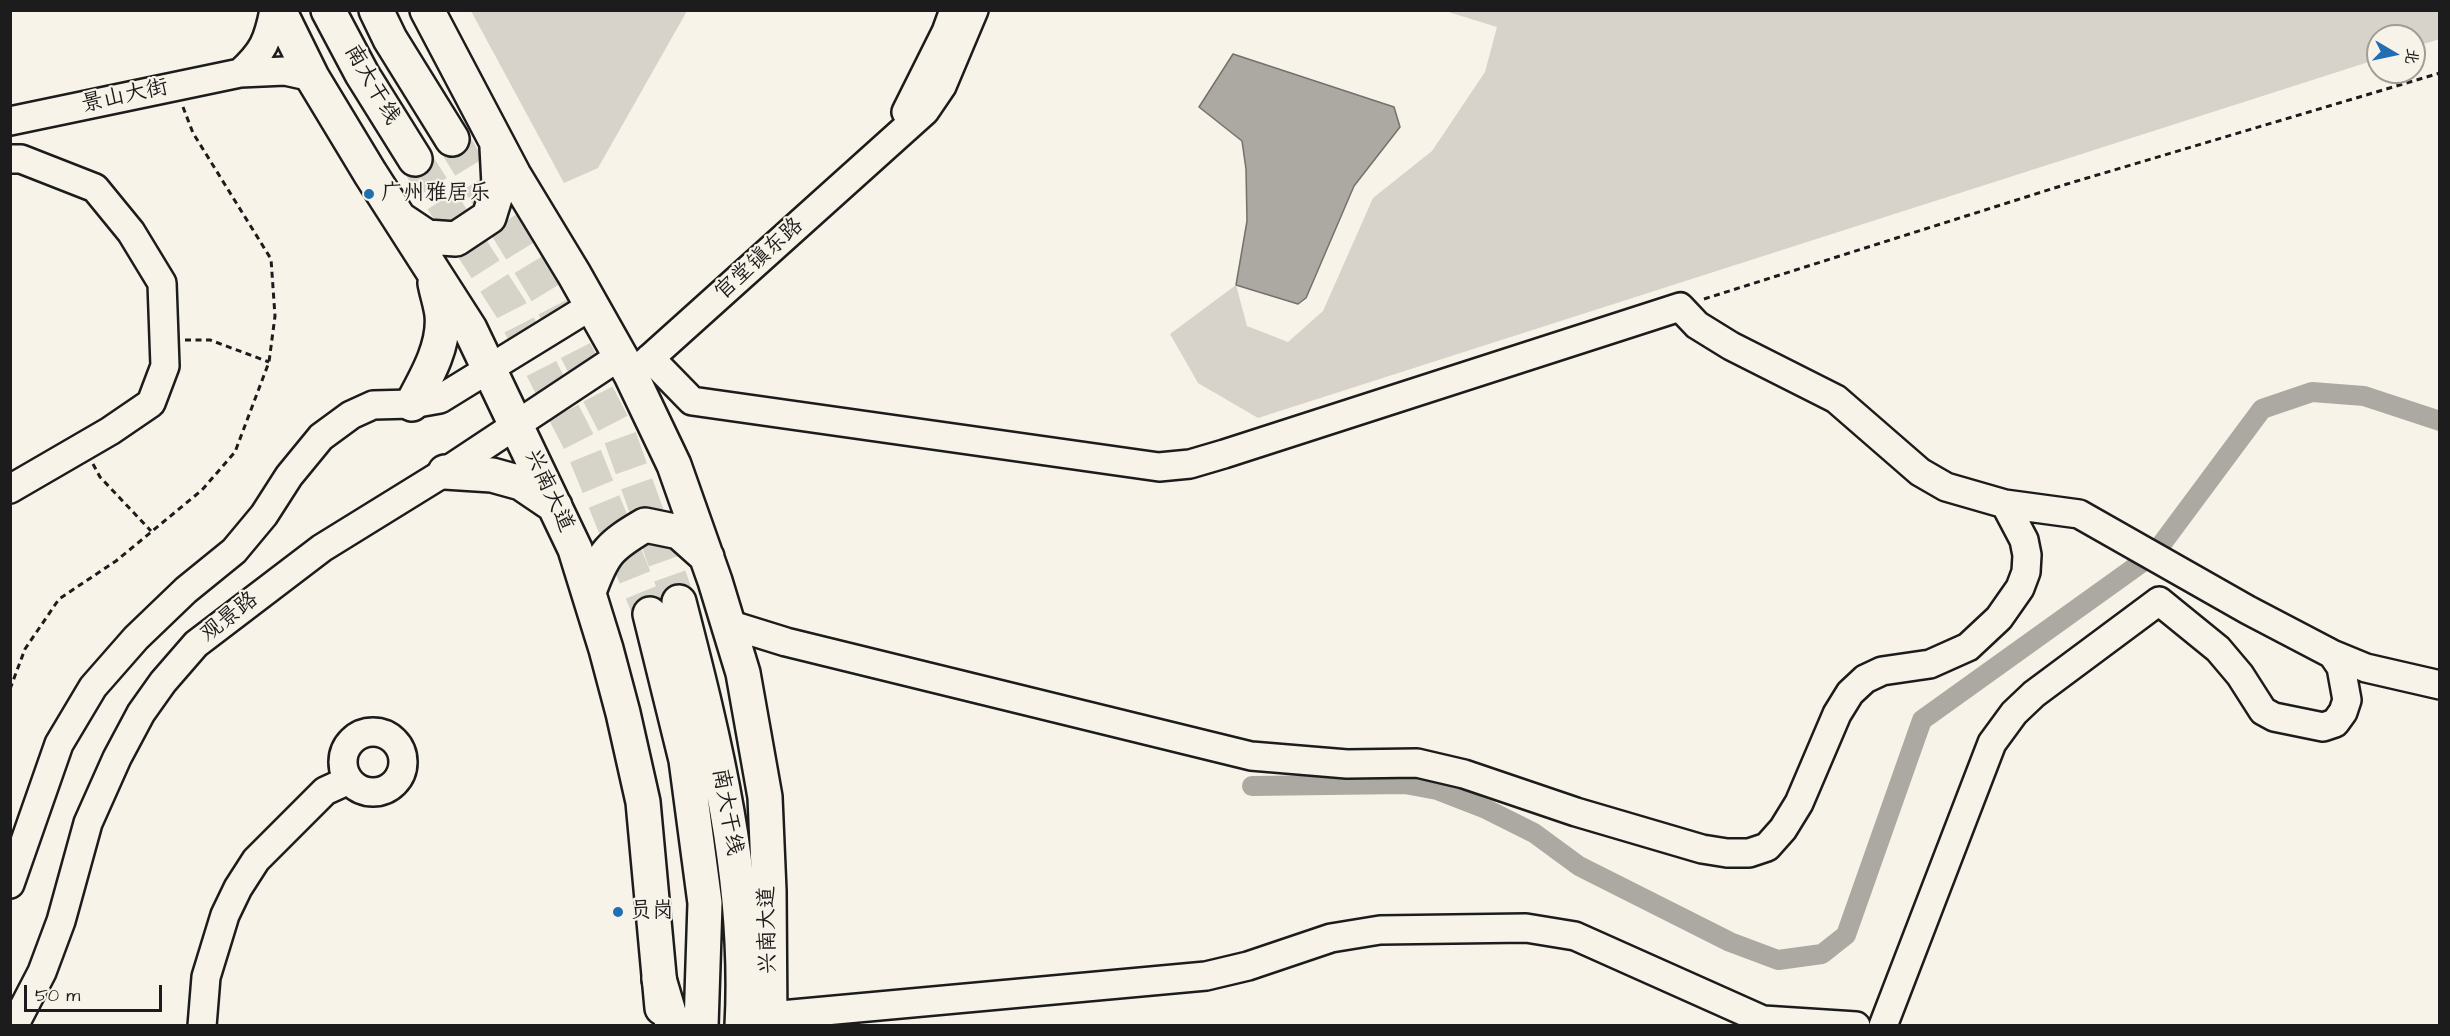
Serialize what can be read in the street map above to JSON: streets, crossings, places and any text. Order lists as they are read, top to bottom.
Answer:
{
  "streets": {
    "main road": ["南大干线", "兴南大道"],
    "street": ["景山大街", "官堂镇东路", "观景路"]
  },
  "crossings": [
    ["南大干线", "兴南大道"],
    ["景山大街", "兴南大道"],
    ["官堂镇东路", "兴南大道"],
    ["官堂镇东路", "观景路"],
    ["兴南大道", "观景路"]
  ],
  "places": ["广州雅居乐", "员岗"],
  "scale_bar": "50 m",
  "north": "right"
}
